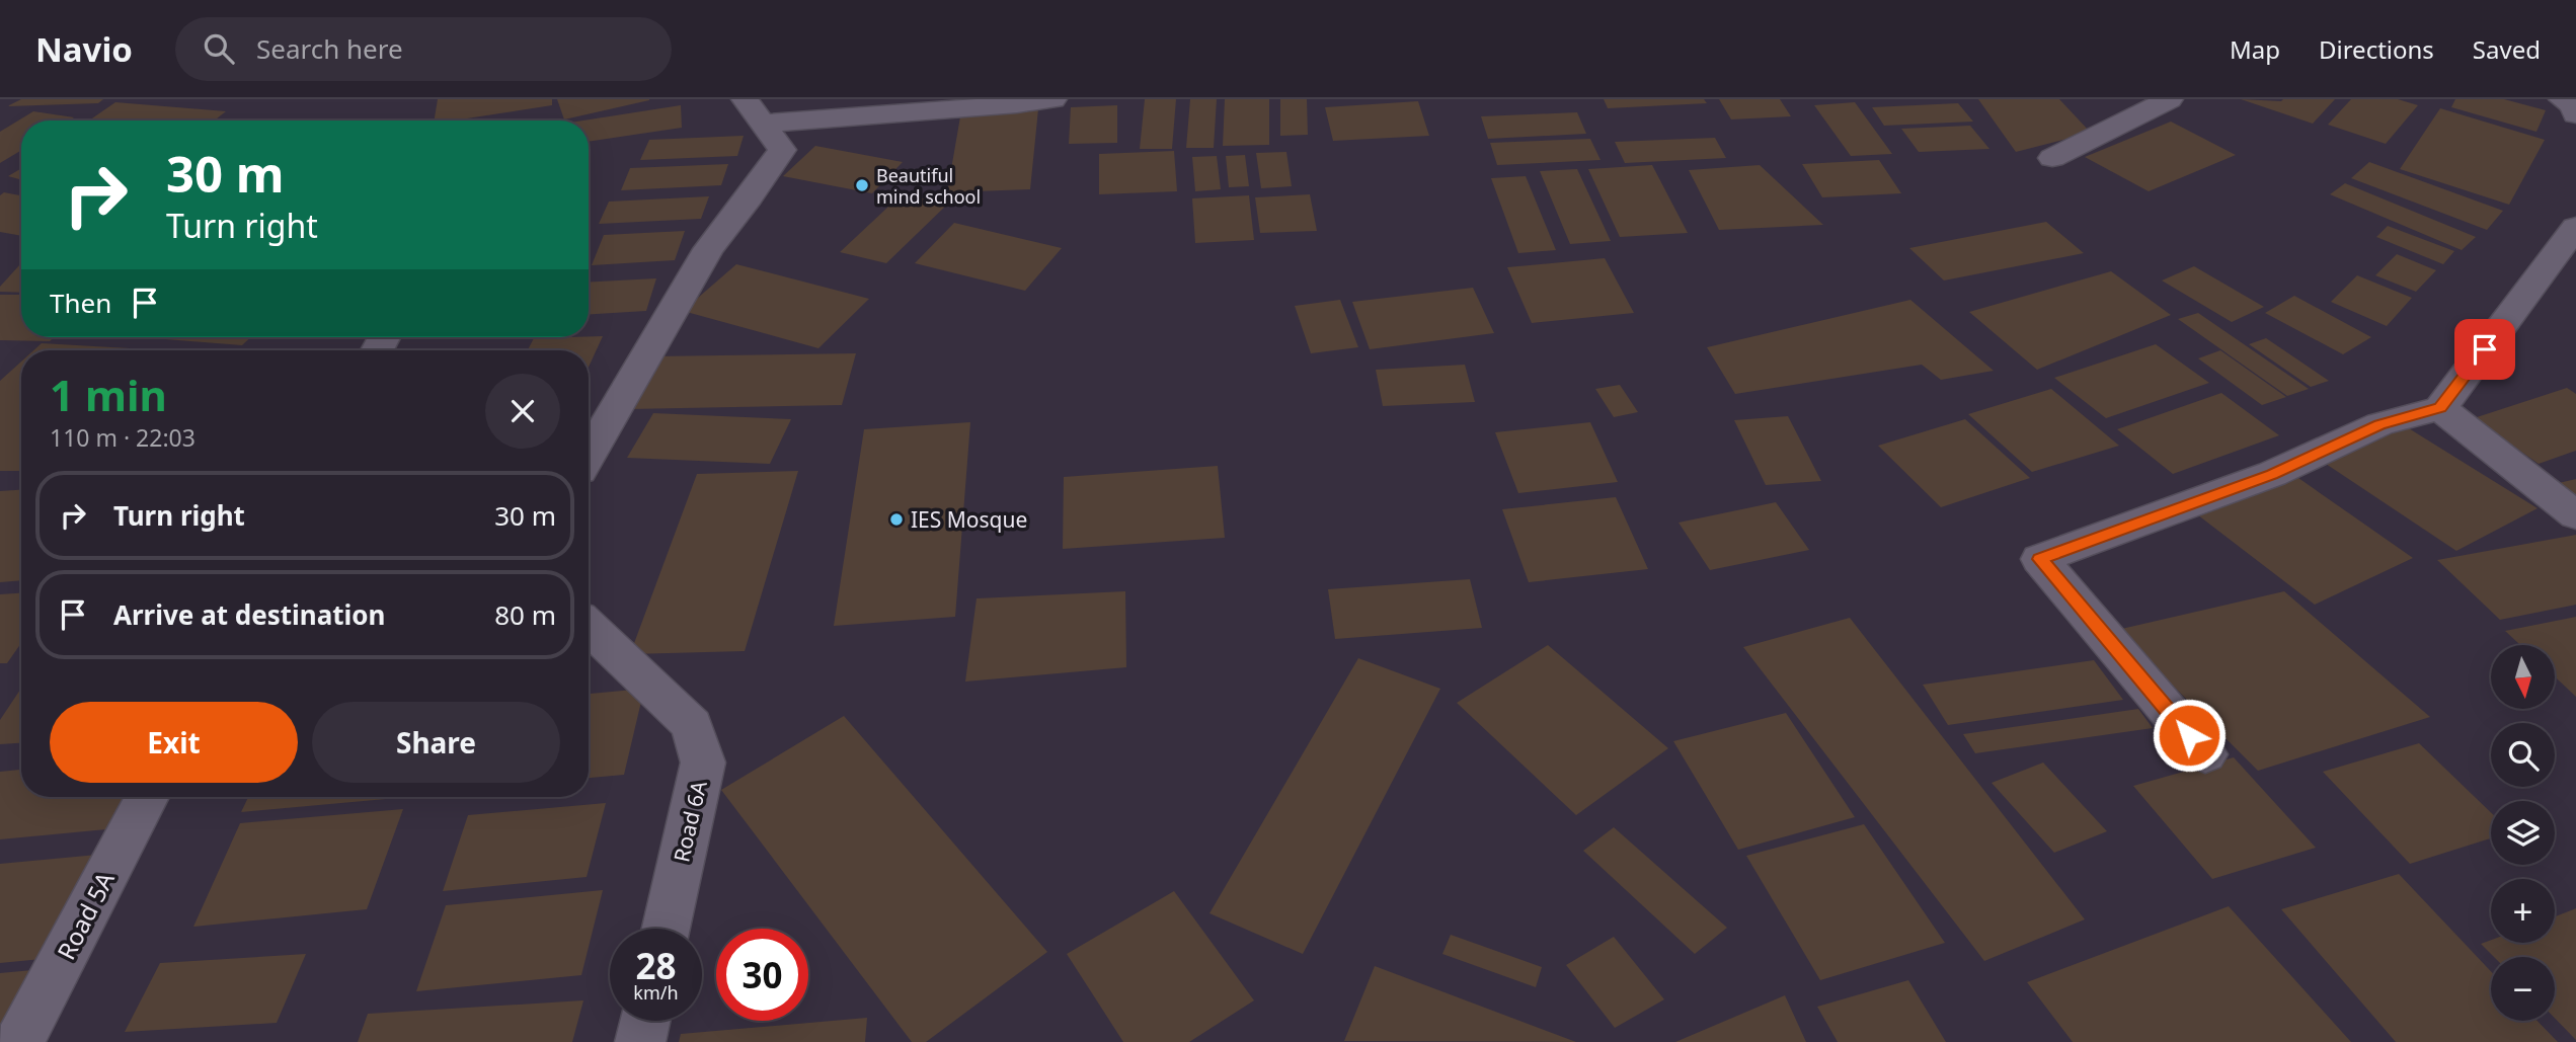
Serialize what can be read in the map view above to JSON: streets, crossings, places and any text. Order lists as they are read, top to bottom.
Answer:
{
  "streets": {
    "street": ["Road 6A", "Road 5A"]
  },
  "places": ["Beautiful mind school", "IES Mosque"],
  "north": "bottom",
  "page": {
    "header": "Navio",
    "search": "Search here",
    "nav": ["Map", "Directions", "Saved"],
    "turn": ["30 m", "Turn right"],
    "then": "Then",
    "heading": ["1 min", "110 m · 22:03"],
    "list": [
      {
        "name": "Turn right",
        "value": "30 m"
      },
      {
        "name": "Arrive at destination",
        "value": "80 m"
      }
    ],
    "map_buttons": ["+", "−"],
    "buttons": ["Exit", "Share"],
    "speed": "28 km/h",
    "limit": "30"
  }
}
